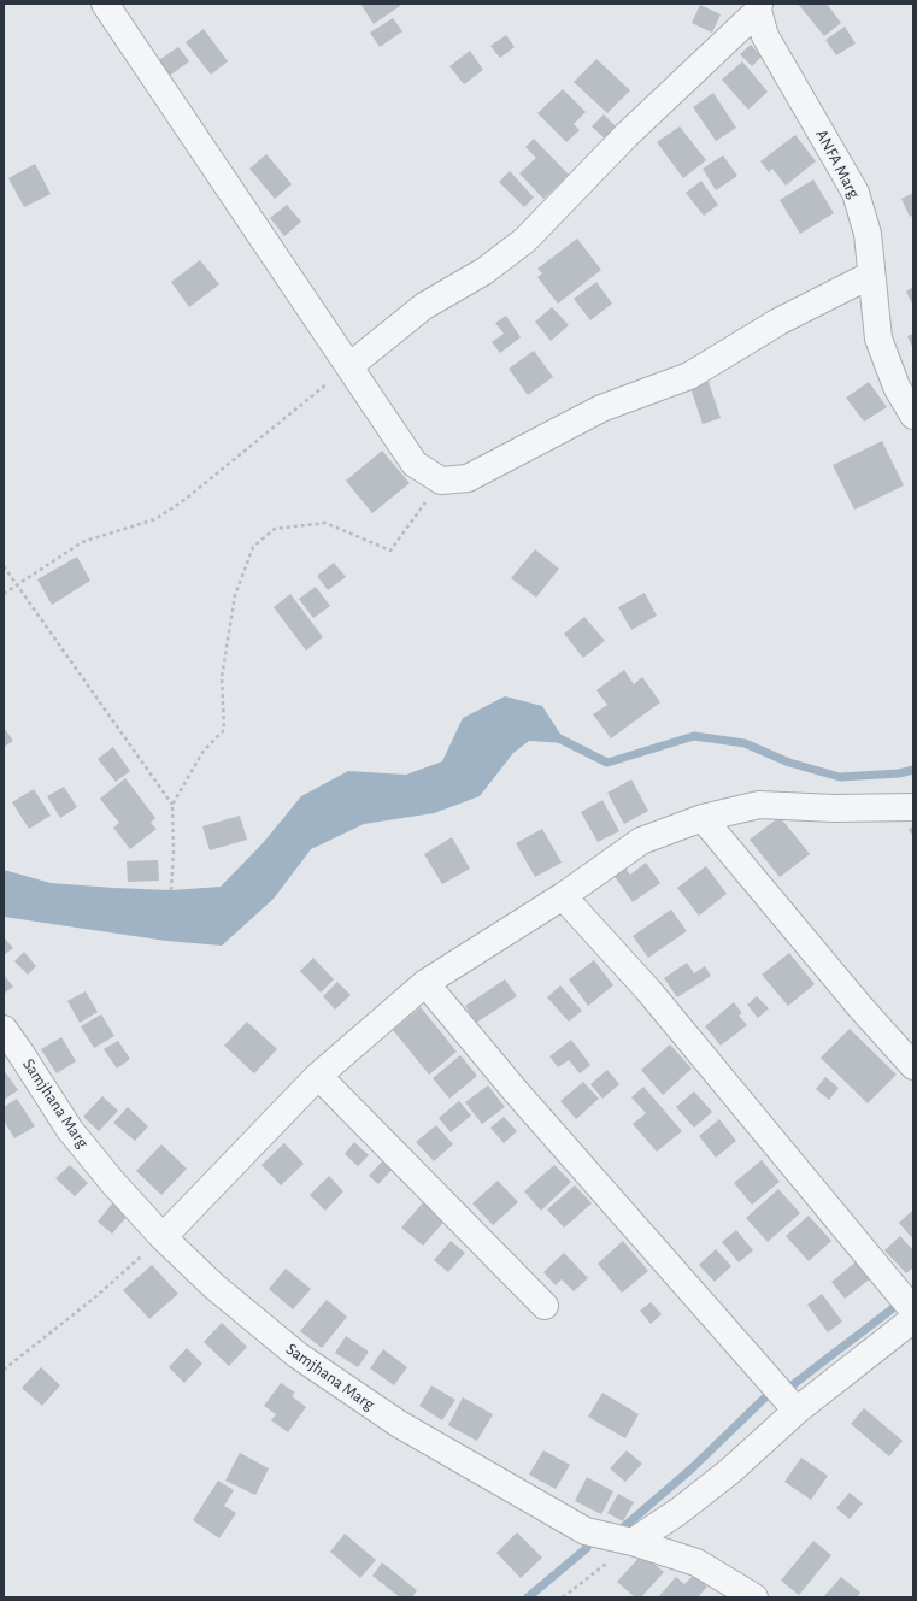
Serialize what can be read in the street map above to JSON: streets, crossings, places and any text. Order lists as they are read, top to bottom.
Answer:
{
  "streets": {
    "street": ["ANFA Marg", "Samjhana Marg"]
  }
}
